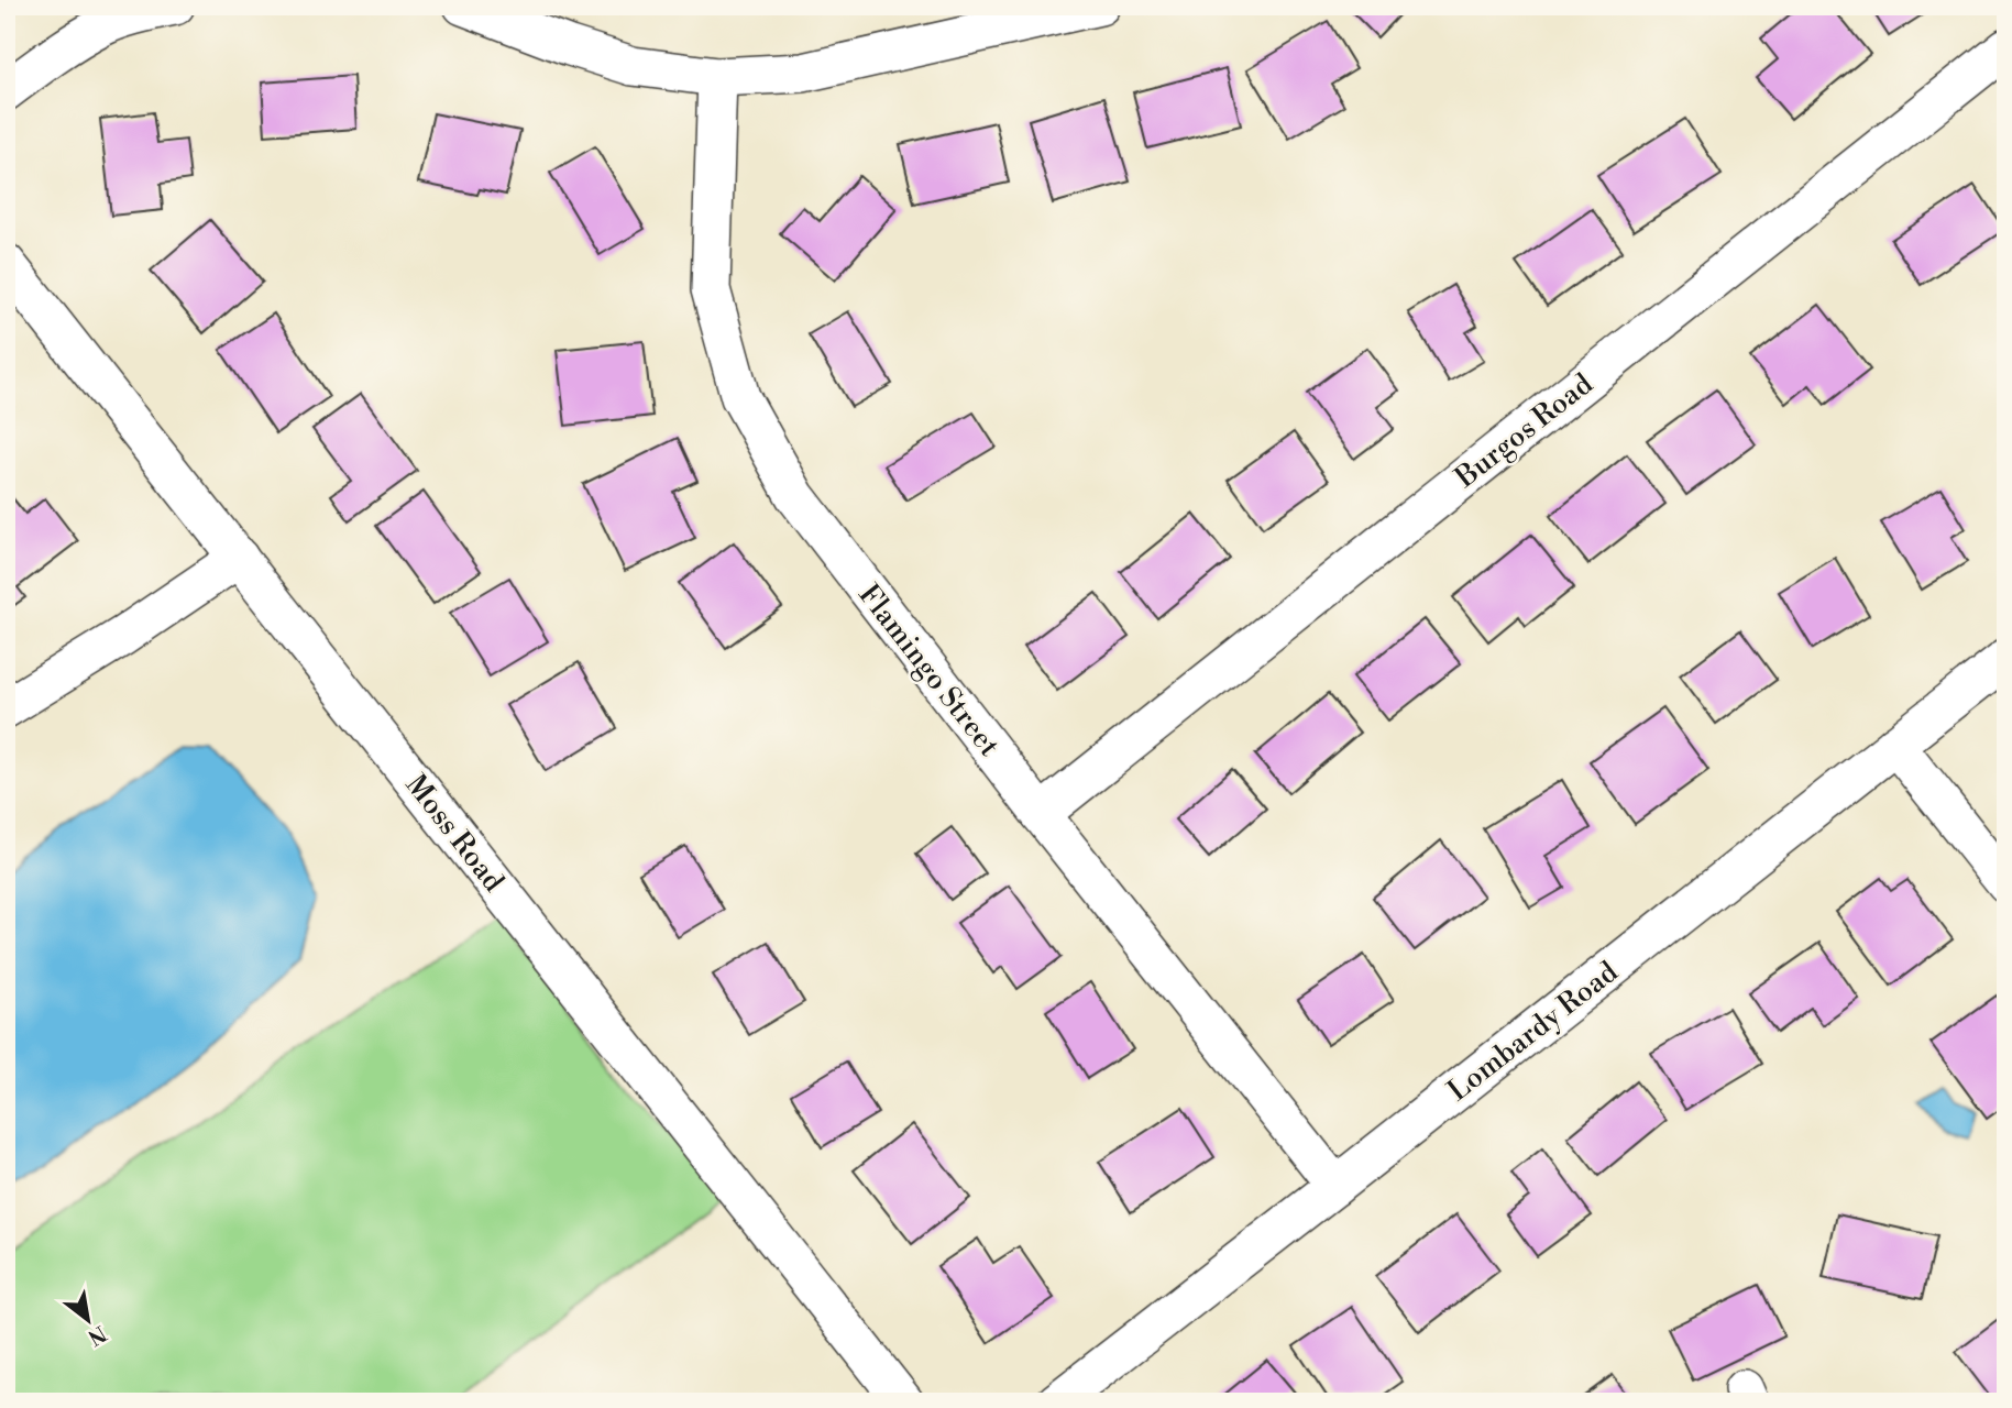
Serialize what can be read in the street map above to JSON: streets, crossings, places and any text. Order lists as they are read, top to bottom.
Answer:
{
  "streets": {
    "street": [
      "Burgos Road",
      "Flamingo Street",
      "Moss Road",
      "Lombardy Road"
    ]
  },
  "crossings": [
    ["Burgos Road", "Flamingo Street"],
    ["Flamingo Street", "Lombardy Road"]
  ],
  "north": "bottom right"
}
